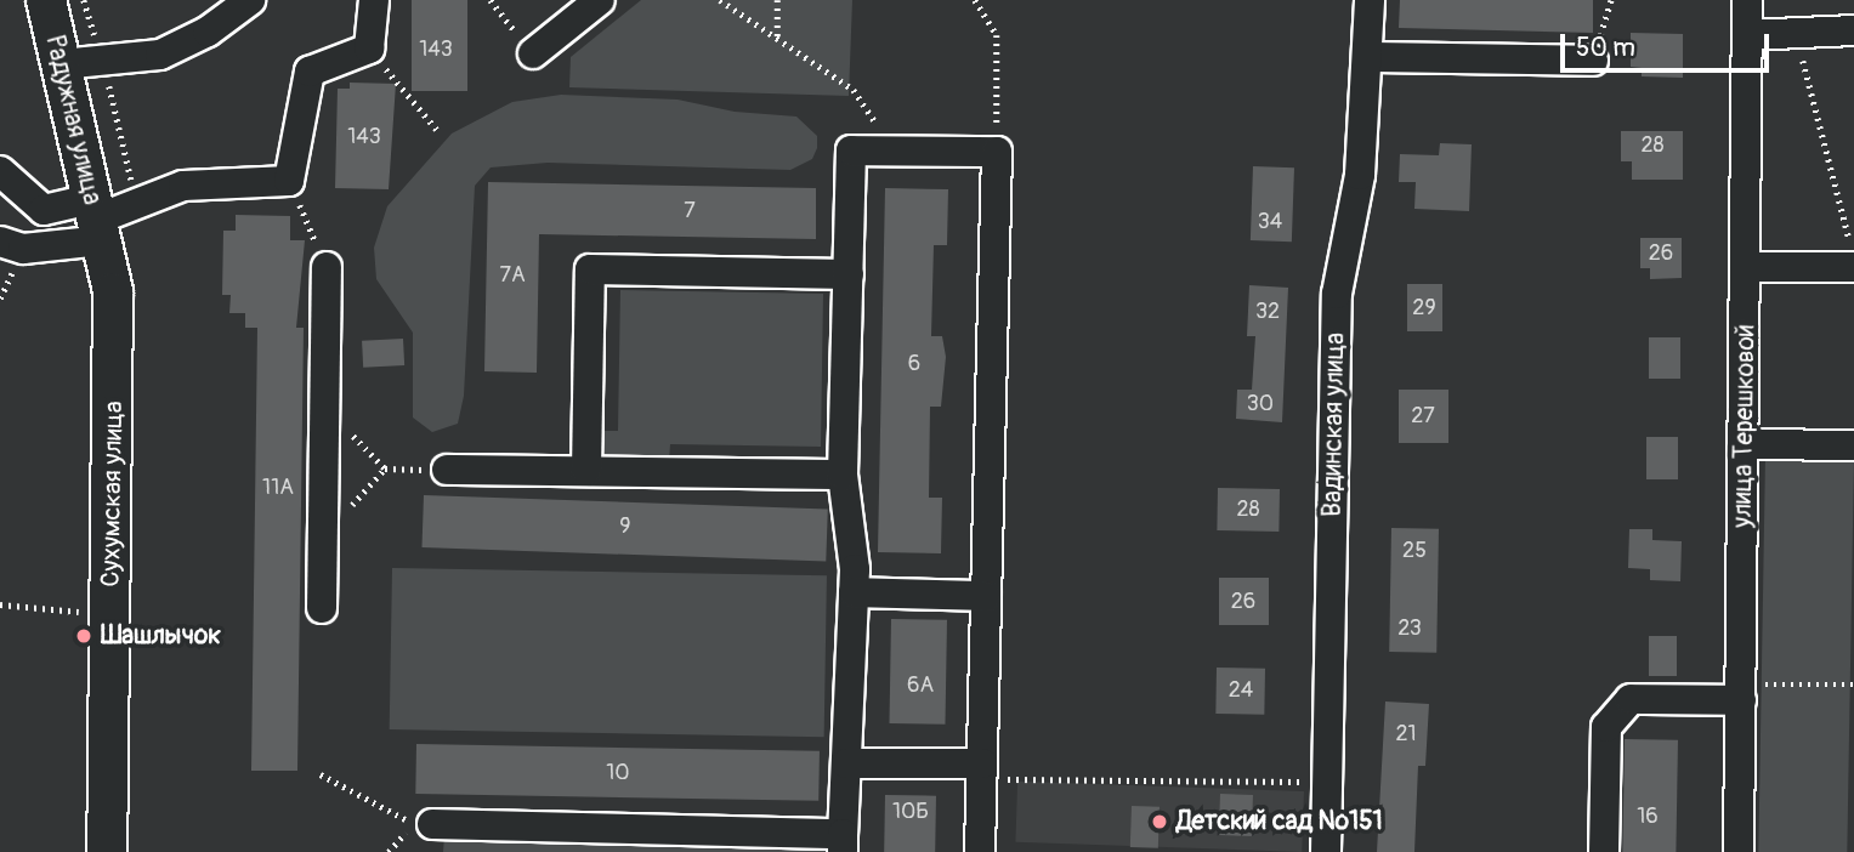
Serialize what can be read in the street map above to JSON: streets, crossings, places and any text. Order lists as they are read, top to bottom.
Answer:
{
  "streets": {
    "main road": ["Радужная улица", "Сухумская улица"],
    "street": ["Вадинская улица", "улица Терешковой"]
  },
  "crossings": [
    ["Радужная улица", "Сухумская улица"]
  ],
  "places": ["Шашлычок", "Детский сад №151"],
  "house_numbers": [
    "143",
    "143",
    "28",
    "7",
    "34",
    "26",
    "7А",
    "29",
    "32",
    "6",
    "30",
    "27",
    "11А",
    "28",
    "9",
    "25",
    "26",
    "23",
    "6А",
    "24",
    "21",
    "10",
    "10Б",
    "16"
  ],
  "scale_bar": "50 m"
}
